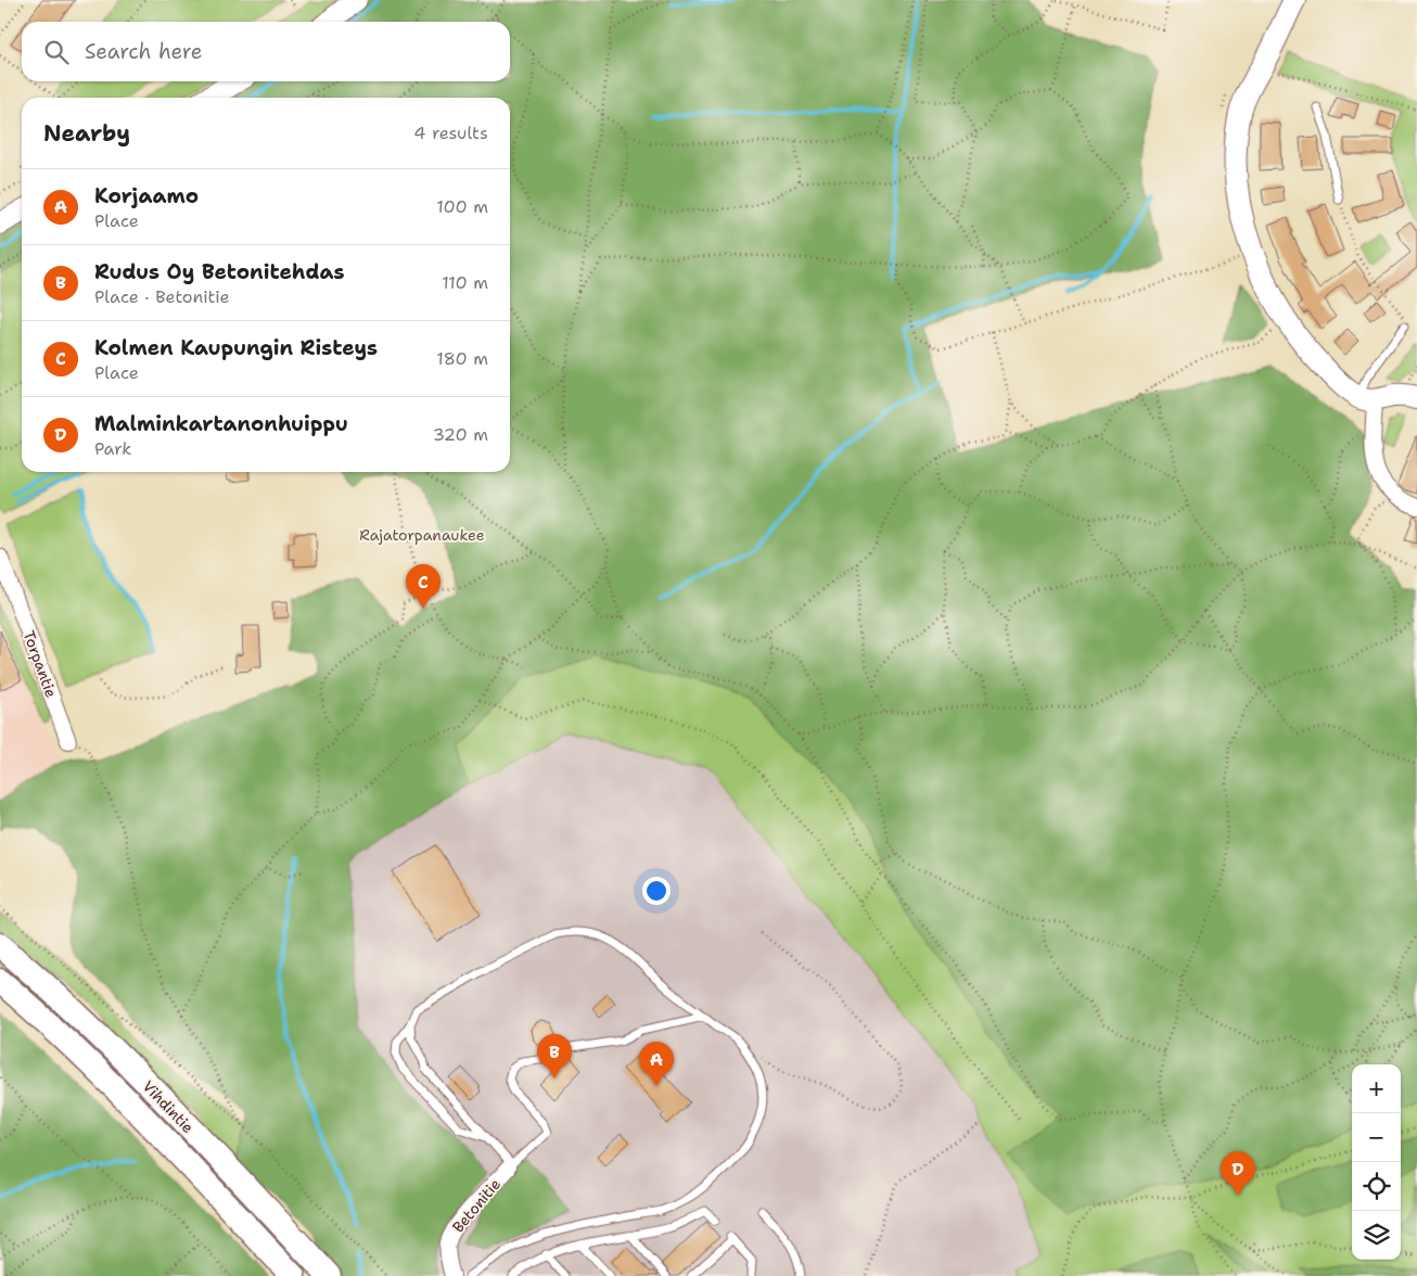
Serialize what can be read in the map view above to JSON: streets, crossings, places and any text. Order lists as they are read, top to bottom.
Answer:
{
  "streets": {
    "main road": ["Vihdintie"],
    "street": ["Torpantie", "Betonitie"]
  },
  "parks": ["Rajatorpanaukee"],
  "page": {
    "search": "Search here",
    "heading": ["Nearby", "4 results"],
    "list": [
      {
        "mark": "A",
        "name": "Korjaamo",
        "note": "Place",
        "value": "100 m"
      },
      {
        "mark": "B",
        "name": "Rudus Oy Betonitehdas",
        "note": "Place · Betonitie",
        "value": "110 m"
      },
      {
        "mark": "C",
        "name": "Kolmen Kaupungin Risteys",
        "note": "Place",
        "value": "180 m"
      },
      {
        "mark": "D",
        "name": "Malminkartanonhuippu",
        "note": "Park",
        "value": "320 m"
      }
    ],
    "pins": [
      "C",
      "B",
      "A",
      "D"
    ],
    "map_buttons": ["+", "−"]
  }
}
